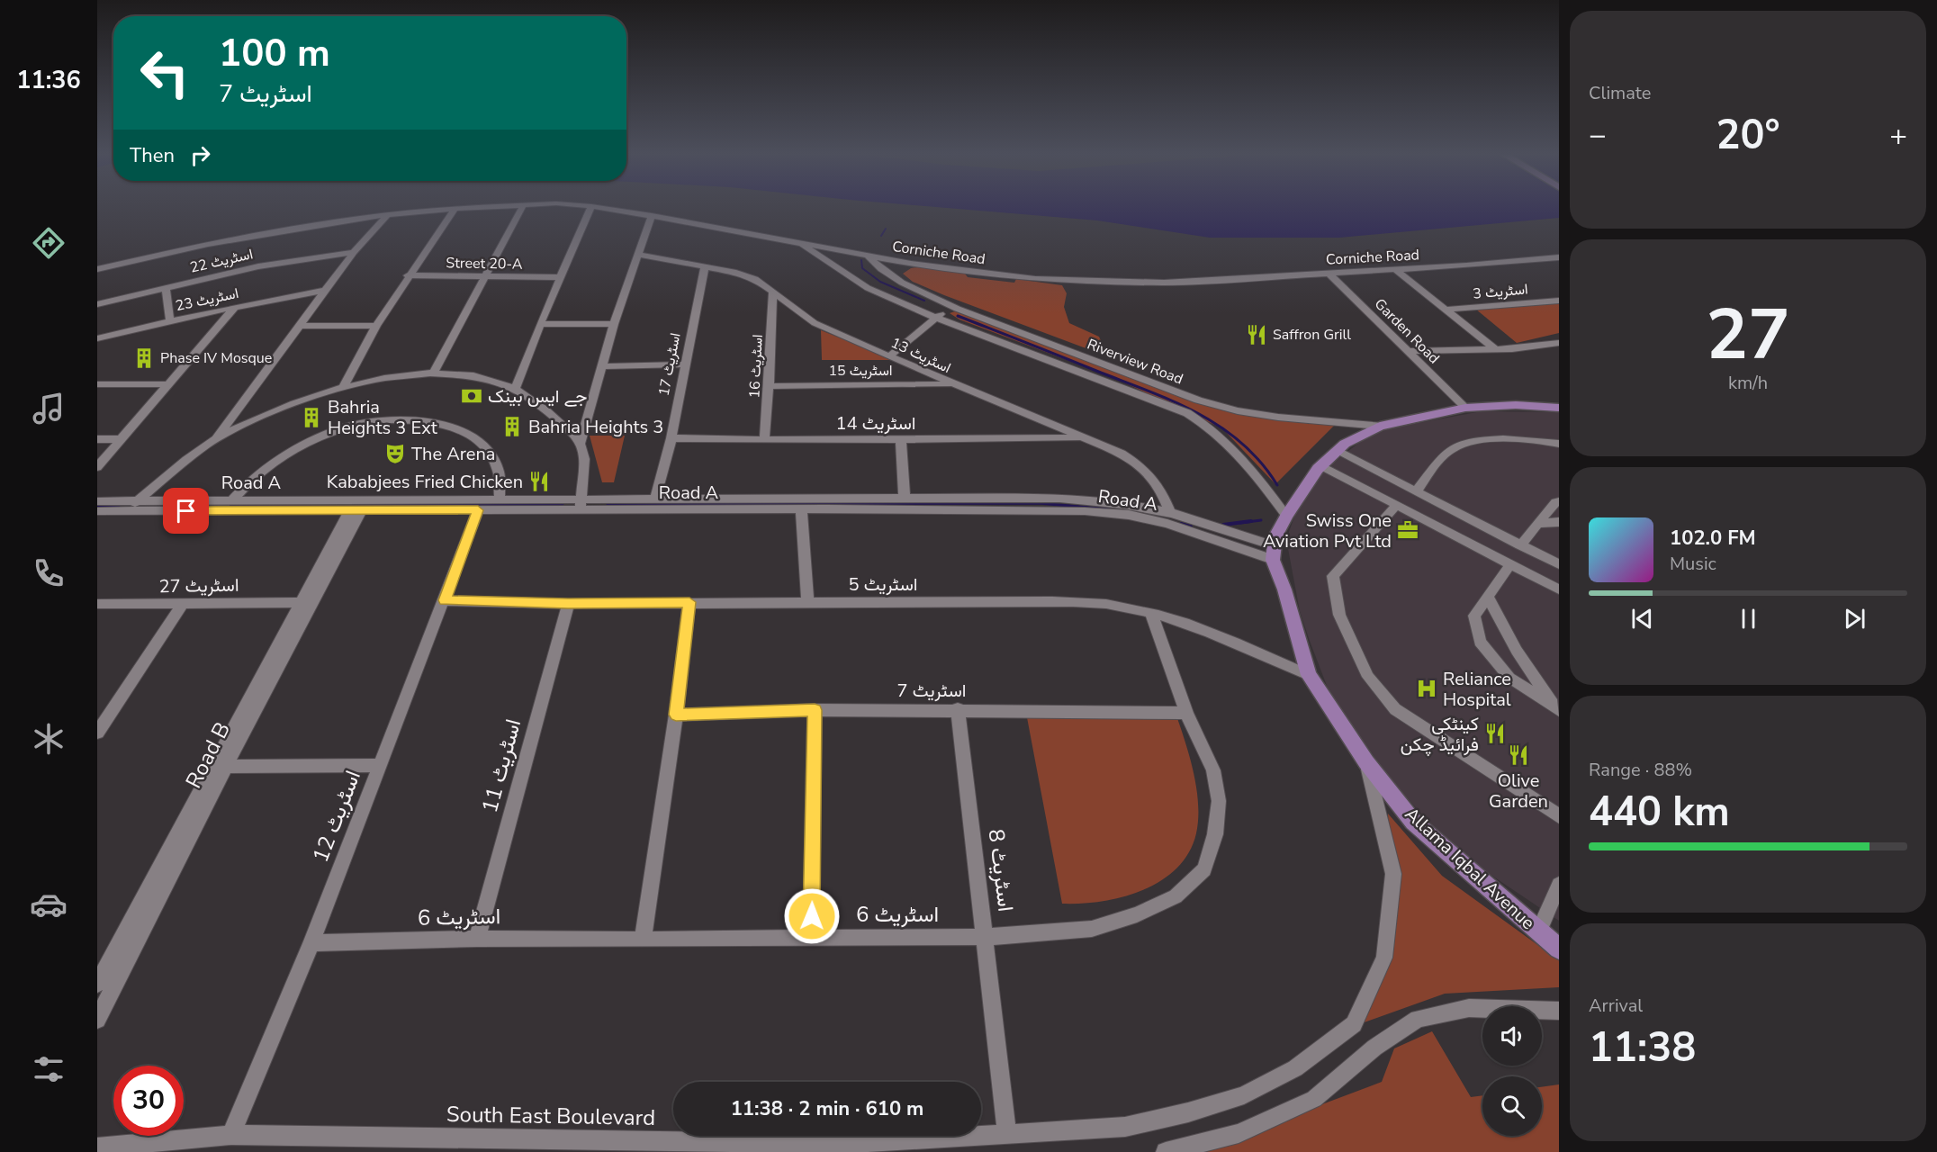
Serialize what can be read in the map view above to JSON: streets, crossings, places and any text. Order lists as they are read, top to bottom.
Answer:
{
  "streets": {
    "main road": ["Allama Iqbal Avenue"],
    "street": [
      "Corniche Road",
      "اسٹریٹ 22",
      "Street 20-A",
      "اسٹریٹ 3",
      "اسٹریٹ 23",
      "Garden Road",
      "اسٹریٹ 13",
      "Riverview Road",
      "اسٹریٹ 17",
      "اسٹریٹ 16",
      "اسٹریٹ 15",
      "اسٹریٹ 14",
      "Road A",
      "اسٹریٹ 5",
      "اسٹریٹ 27",
      "اسٹریٹ 7",
      "Road B",
      "اسٹریٹ 11",
      "اسٹریٹ 12",
      "اسٹریٹ 8",
      "اسٹریٹ 6",
      "South East Boulevard"
    ]
  },
  "crossings": [
    ["Corniche Road", "Garden Road"],
    ["Corniche Road", "Riverview Road"],
    ["اسٹریٹ 13", "اسٹریٹ 17"],
    ["اسٹریٹ 13", "اسٹریٹ 16"],
    ["اسٹریٹ 13", "اسٹریٹ 15"],
    ["اسٹریٹ 13", "اسٹریٹ 14"],
    ["اسٹریٹ 13", "Road A"],
    ["اسٹریٹ 17", "اسٹریٹ 14"],
    ["اسٹریٹ 17", "Road A"],
    ["اسٹریٹ 16", "اسٹریٹ 15"],
    ["اسٹریٹ 16", "اسٹریٹ 14"],
    ["Road A", "Road B"],
    ["Road A", "اسٹریٹ 12"],
    ["Road A", "Allama Iqbal Avenue"],
    ["اسٹریٹ 5", "اسٹریٹ 11"],
    ["اسٹریٹ 5", "اسٹریٹ 12"],
    ["اسٹریٹ 5", "Allama Iqbal Avenue"],
    ["اسٹریٹ 5", "اسٹریٹ 6"],
    ["اسٹریٹ 27", "Road B"],
    ["اسٹریٹ 7", "اسٹریٹ 8"],
    ["اسٹریٹ 7", "اسٹریٹ 6"],
    ["اسٹریٹ 11", "اسٹریٹ 6"],
    ["اسٹریٹ 12", "اسٹریٹ 6"],
    ["اسٹریٹ 12", "South East Boulevard"],
    ["Allama Iqbal Avenue", "South East Boulevard"],
    ["اسٹریٹ 8", "اسٹریٹ 6"],
    ["اسٹریٹ 8", "South East Boulevard"]
  ],
  "places": {
    "restaurant": [
      "Saffron Grill",
      "Kababjees Fried Chicken",
      "کینٹکی فرائیڈ چکن",
      "Olive Garden"
    ],
    "building": ["Phase IV Mosque", "Bahria Heights 3 Ext", "Bahria Heights 3"],
    "bank": ["جے ایس بینک"],
    "theatre": ["The Arena"],
    "office": ["Swiss One Aviation Pvt Ltd"],
    "hospital": ["Reliance Hospital"]
  },
  "page": {
    "tabs": "11:36",
    "tile": [
      "Climate",
      ["27", "km/h"],
      ["Range · 88%", "440 km"],
      ["Arrival", "11:38"]
    ],
    "turn": ["100 m", "اسٹریٹ 7"],
    "heat": ["−", "20°", "+"],
    "then": "Then",
    "song": ["102.0 FM", "Music"],
    "limit": "30",
    "trip": "11:38 · 2 min · 610 m"
  }
}
